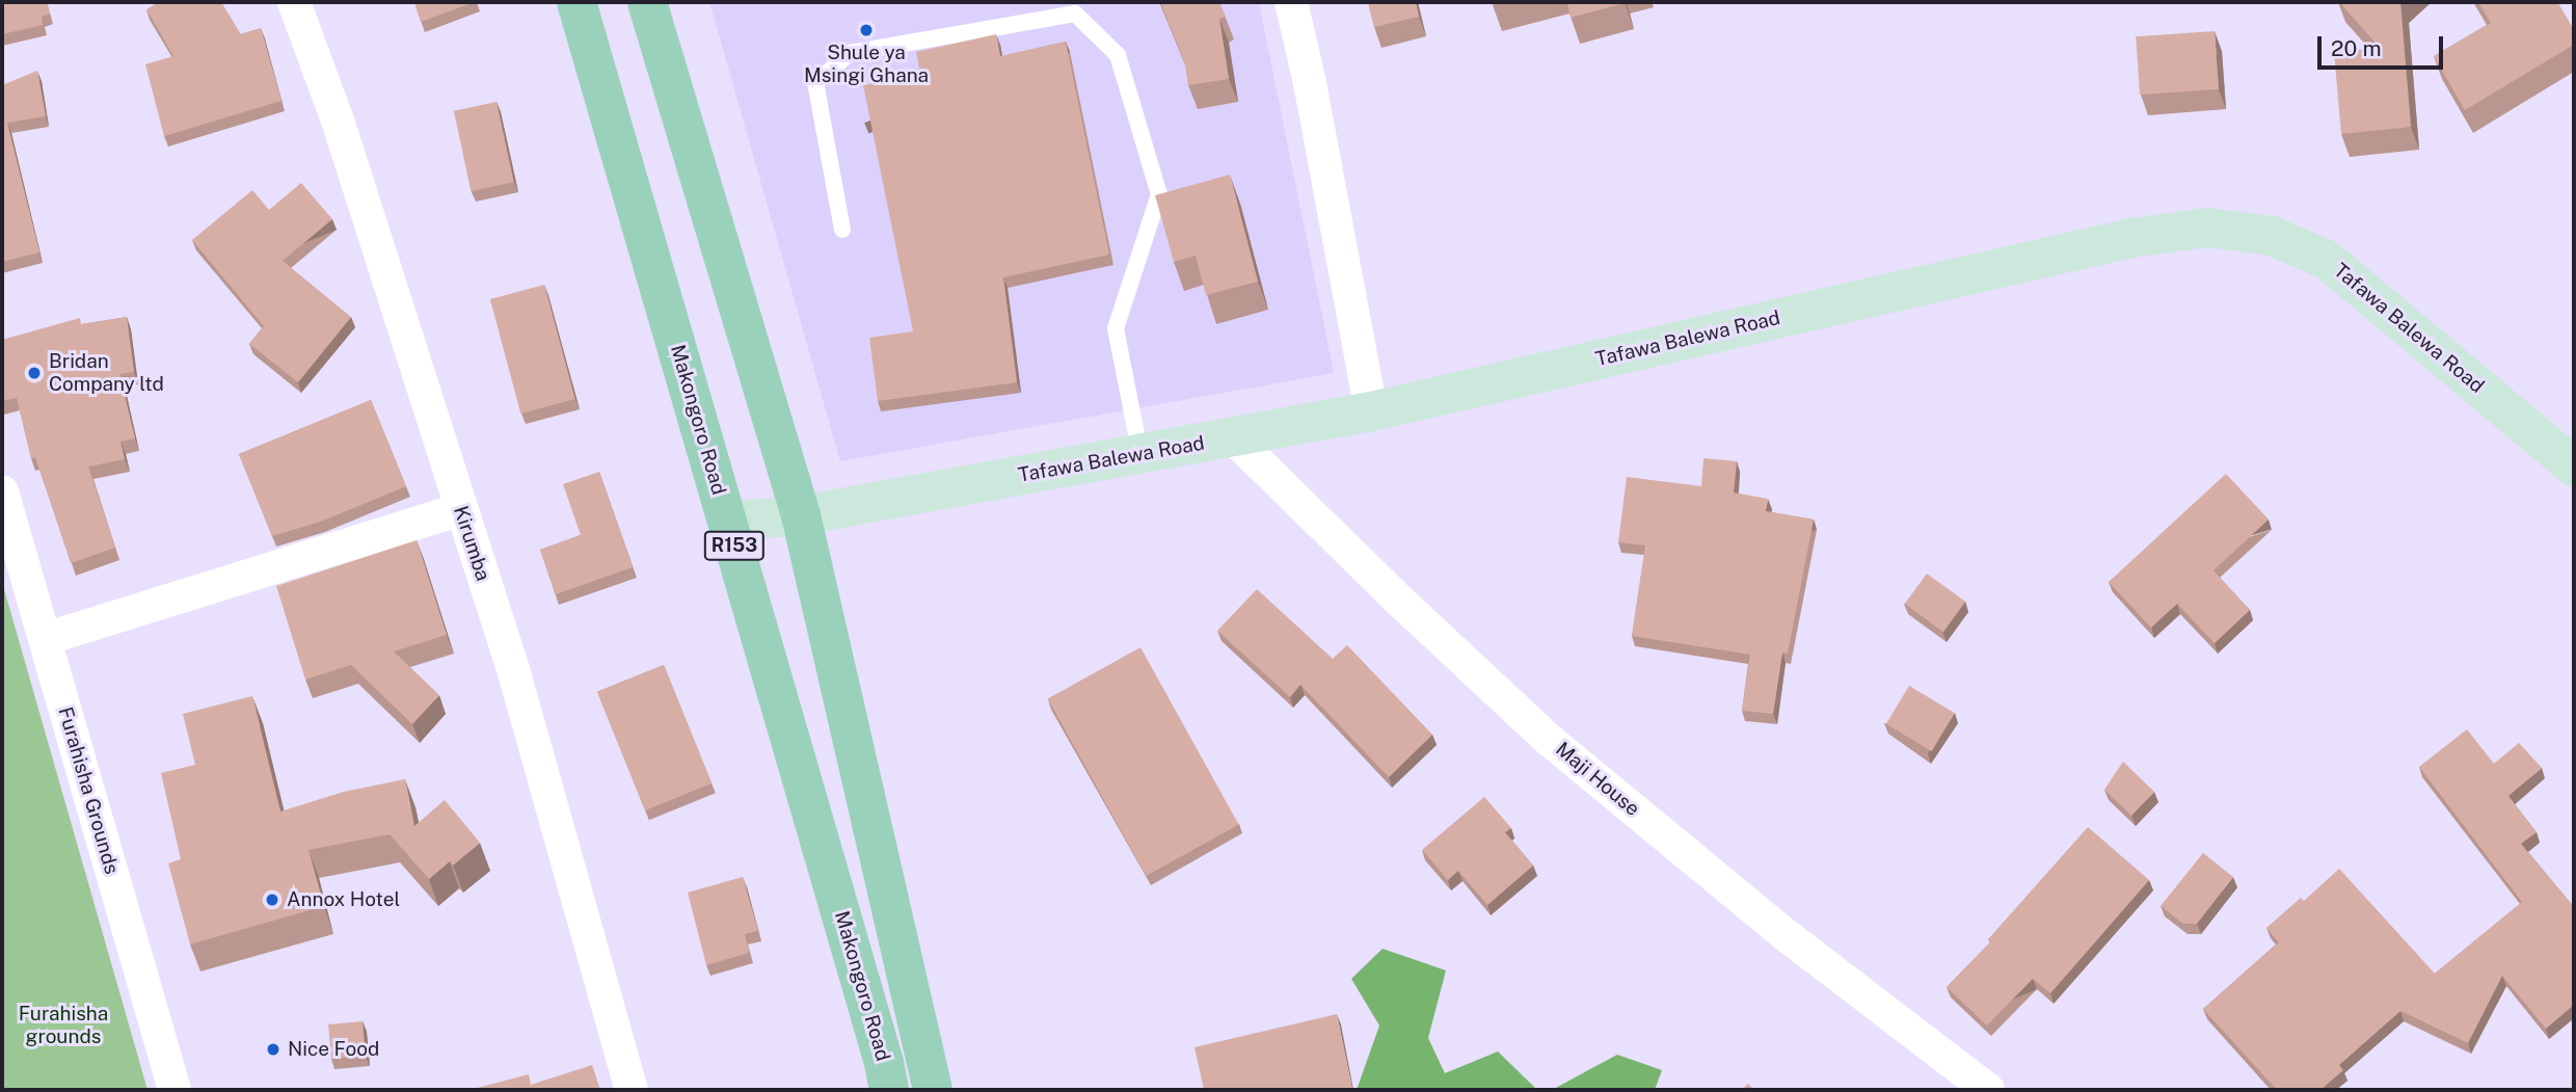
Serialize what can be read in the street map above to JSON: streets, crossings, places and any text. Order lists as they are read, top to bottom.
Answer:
{
  "streets": {
    "main road": ["Tafawa Balewa Road", "Makongoro Road", "R153"],
    "street": ["Kirumba", "Maji House", "Furahisha Grounds"]
  },
  "crossings": [
    ["Tafawa Balewa Road", "Makongoro Road"],
    ["Tafawa Balewa Road", "Maji House"]
  ],
  "parks": ["Furahisha grounds"],
  "places": [
    "Shule ya Msingi Ghana",
    "Bridan Company ltd",
    "Annox Hotel",
    "Nice Food"
  ],
  "scale_bar": "20 m"
}
